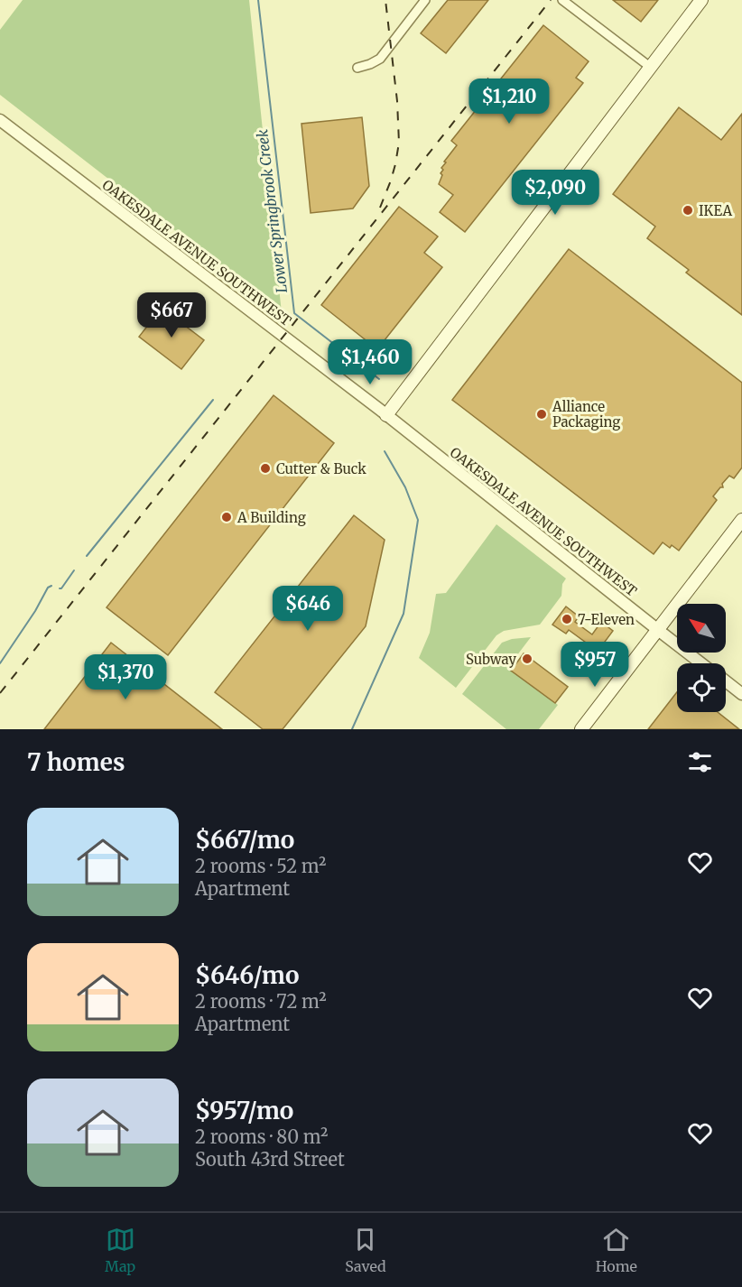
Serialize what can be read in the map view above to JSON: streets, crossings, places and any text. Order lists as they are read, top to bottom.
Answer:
{
  "streets": {
    "street": ["OAKESDALE AVENUE SOUTHWEST"]
  },
  "water": ["Lower Springbrook Creek"],
  "places": [
    "IKEA",
    "Alliance Packaging",
    "Cutter & Buck",
    "A Building",
    "7-Eleven",
    "Subway"
  ],
  "north": "top left",
  "page": {
    "price": [
      "$1,210",
      "$2,090",
      "$667",
      "$1,460",
      "$646",
      "$957",
      "$1,370"
    ],
    "heading": "7 homes",
    "list": [
      {
        "name": "$667/mo",
        "note": "2 rooms · 52 m² · Apartment"
      },
      {
        "name": "$646/mo",
        "note": "2 rooms · 72 m² · Apartment"
      },
      {
        "name": "$957/mo",
        "note": "2 rooms · 80 m² · South 43rd Street"
      }
    ],
    "tabs": ["Map", "Saved", "Home"]
  }
}
